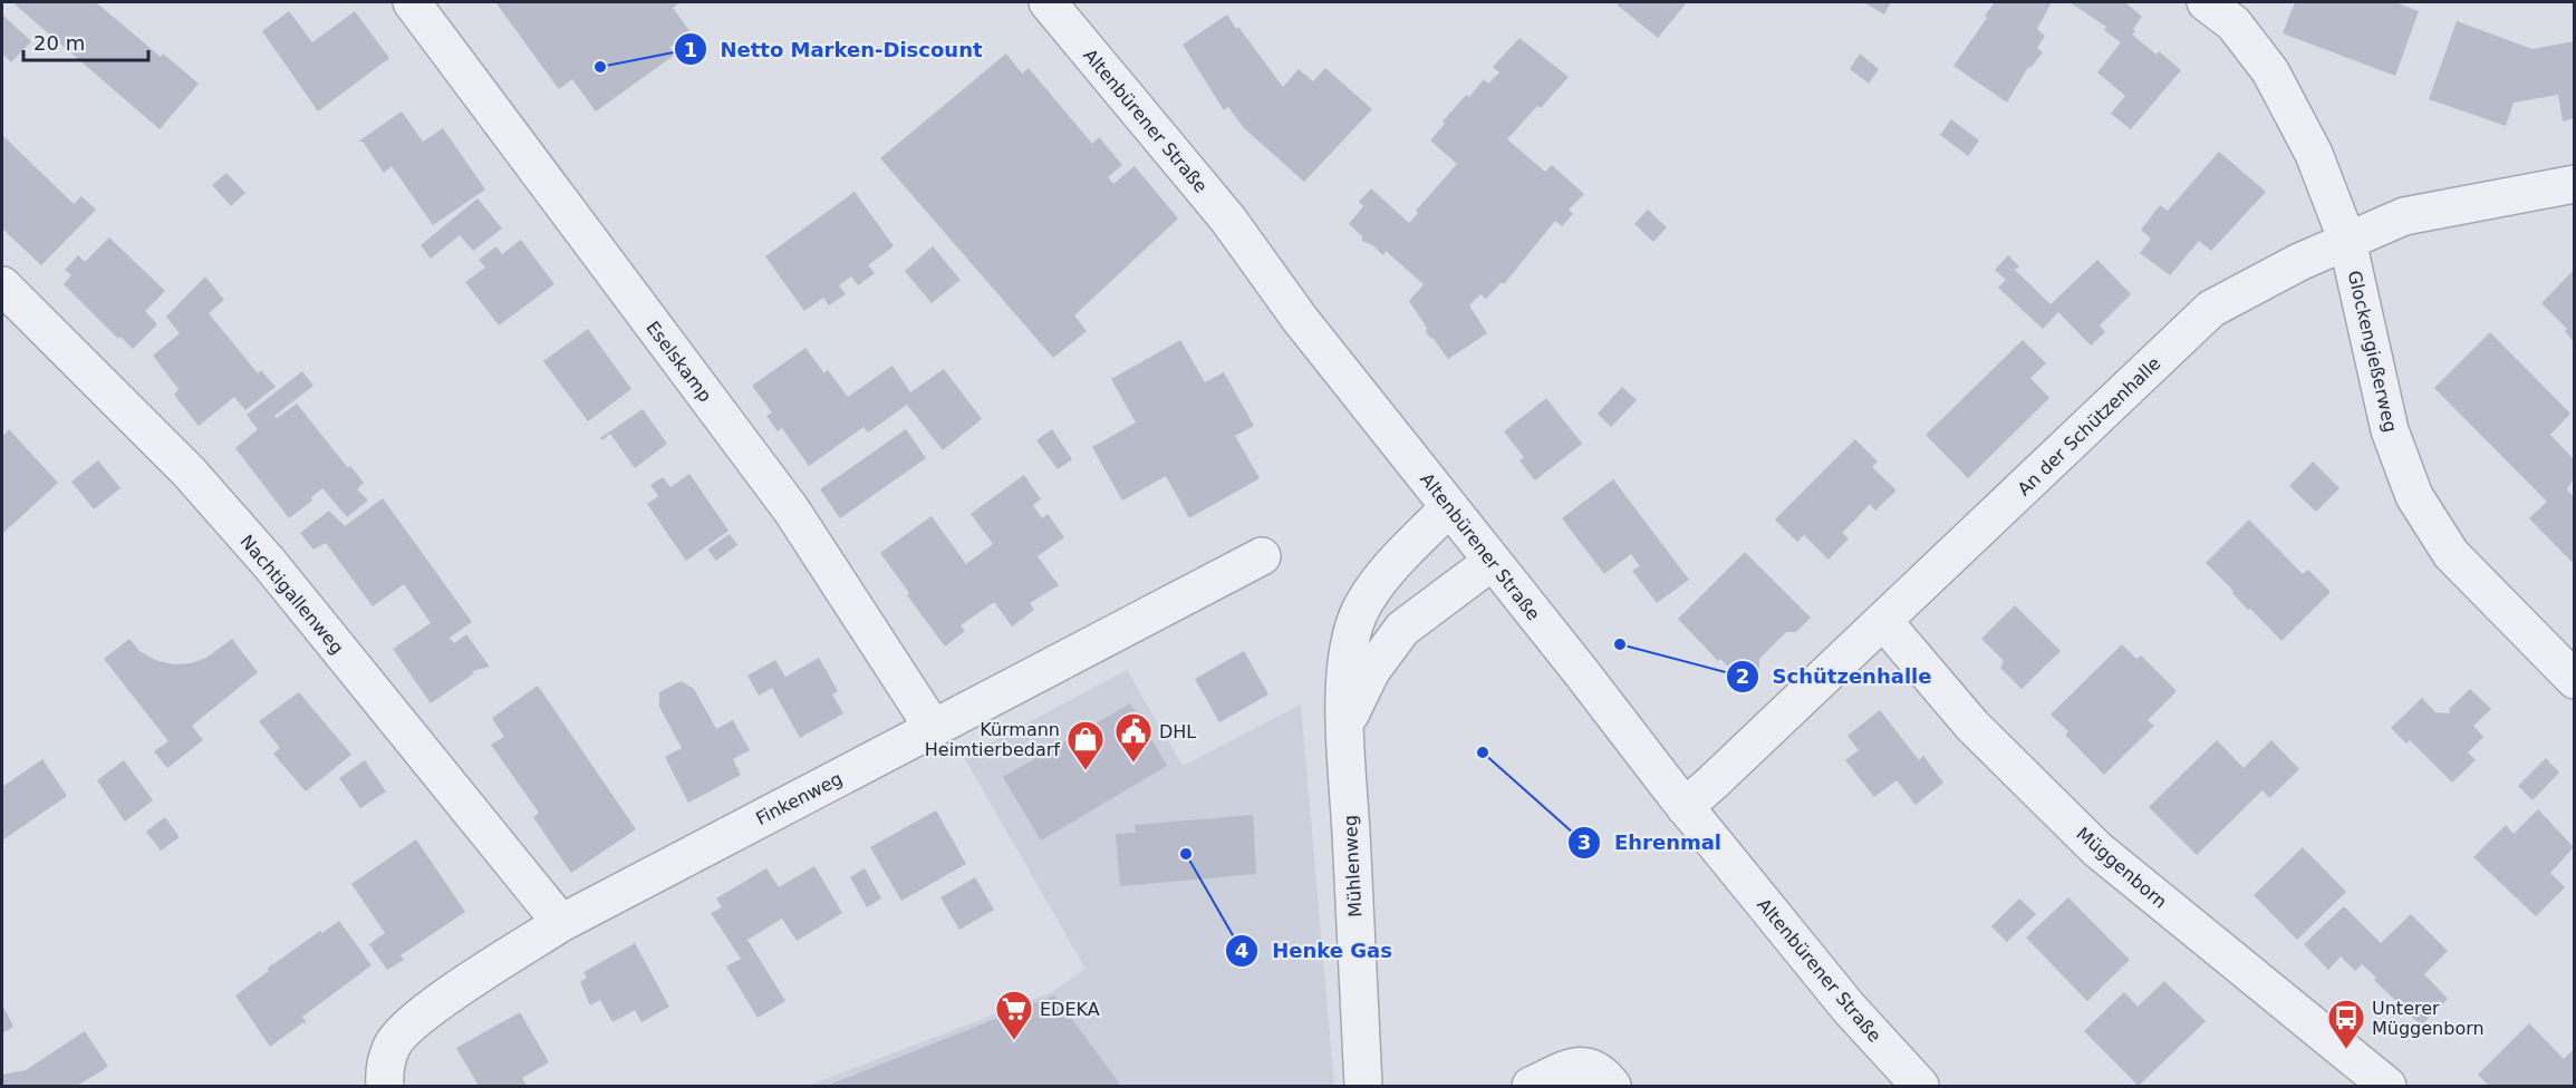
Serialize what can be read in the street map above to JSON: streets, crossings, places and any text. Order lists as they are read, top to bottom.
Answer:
{
  "streets": {
    "street": [
      "Altenbürener Straße",
      "Glockengießerweg",
      "Eselskamp",
      "An der Schützenhalle",
      "Nachtigallenweg",
      "Finkenweg",
      "Mühlenweg",
      "Müggenborn"
    ]
  },
  "crossings": [
    ["Altenbürener Straße", "An der Schützenhalle"],
    ["Altenbürener Straße", "Mühlenweg"],
    ["Glockengießerweg", "An der Schützenhalle"],
    ["Eselskamp", "Finkenweg"],
    ["An der Schützenhalle", "Müggenborn"],
    ["Nachtigallenweg", "Finkenweg"]
  ],
  "places": {
    "other": [
      "Netto Marken-Discount",
      "Schützenhalle",
      "Ehrenmal",
      "Henke Gas"
    ],
    "public building": ["DHL"],
    "shop": ["Kürmann Heimtierbedarf"],
    "supermarket": ["EDEKA"],
    "bus stop": ["Unterer Müggenborn"]
  },
  "scale_bar": "20 m"
}
